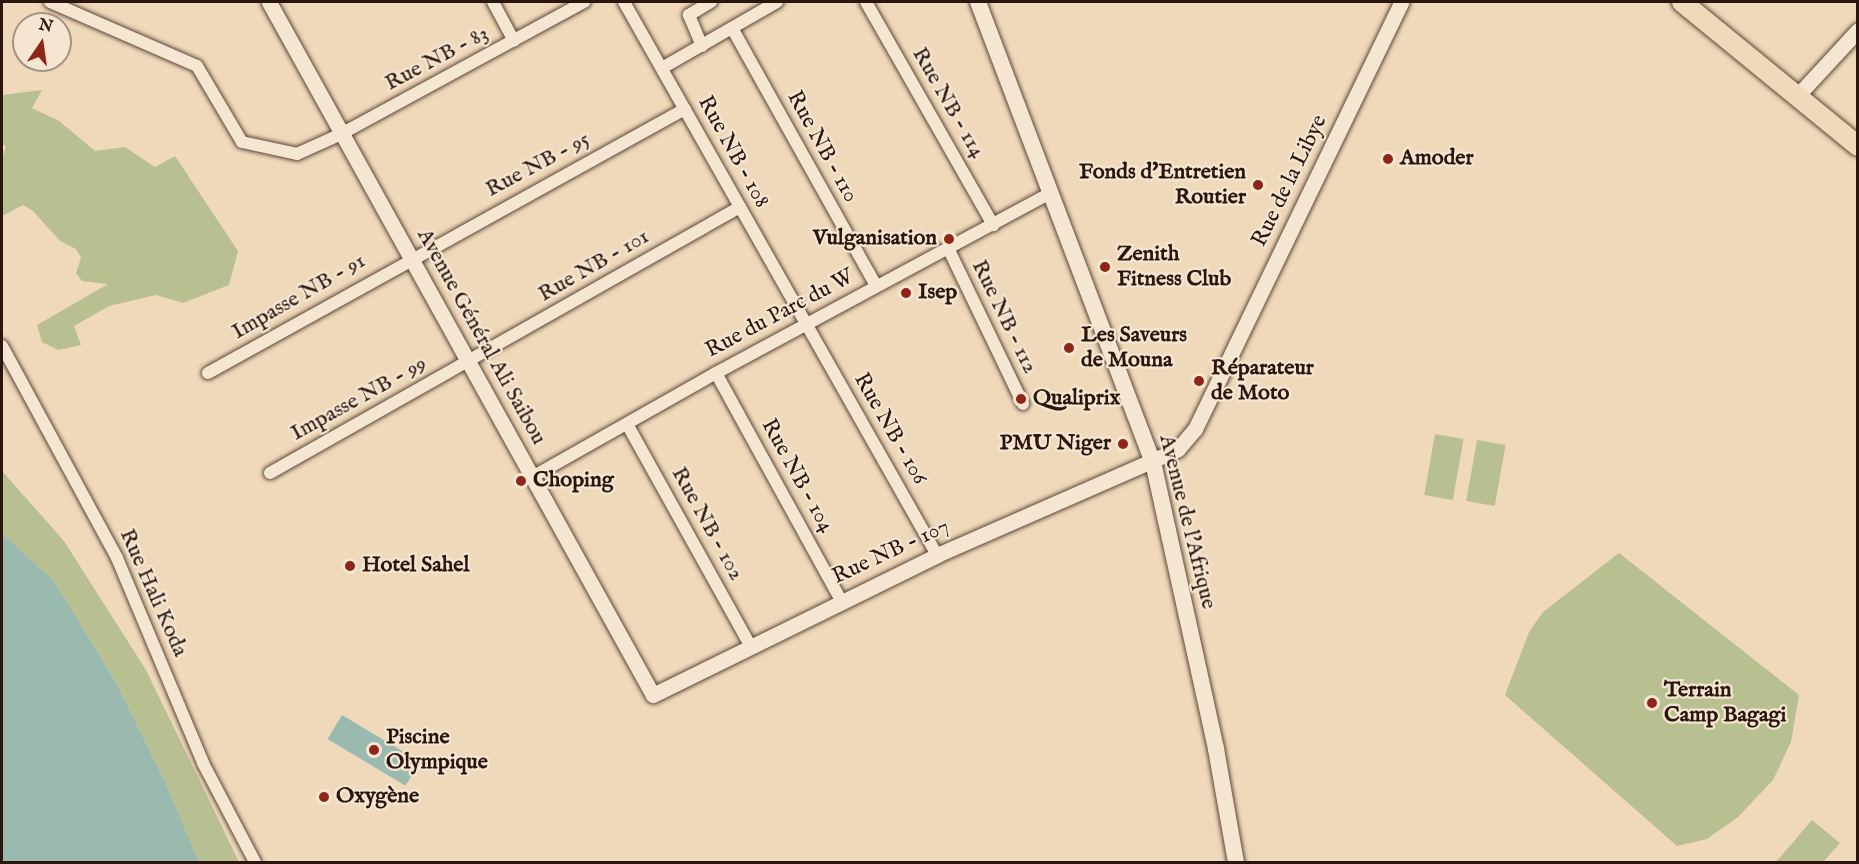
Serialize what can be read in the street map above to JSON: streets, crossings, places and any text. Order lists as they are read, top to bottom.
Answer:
{
  "streets": {
    "main road": ["Avenue de l'Afrique"],
    "street": [
      "Rue NB - 83",
      "Rue NB - 114",
      "Rue NB - 110",
      "Rue NB - 108",
      "Rue NB - 95",
      "Rue de la Libye",
      "Rue NB - 101",
      "Impasse NB - 91",
      "Rue du Parc du W",
      "Rue NB - 112",
      "Avenue Général Ali Saibou",
      "Impasse NB - 99",
      "Rue NB - 106",
      "Rue NB - 104",
      "Rue NB - 102",
      "Rue NB - 107",
      "Rue Hali Koda"
    ]
  },
  "crossings": [
    ["Rue NB - 83", "Avenue Général Ali Saibou"],
    ["Rue NB - 114", "Rue du Parc du W"],
    ["Rue NB - 110", "Rue du Parc du W"],
    ["Rue NB - 108", "Rue NB - 95"],
    ["Rue NB - 108", "Rue NB - 101"],
    ["Rue NB - 108", "Rue du Parc du W"],
    ["Rue NB - 108", "Rue NB - 106"],
    ["Rue NB - 95", "Impasse NB - 91"],
    ["Rue NB - 95", "Avenue Général Ali Saibou"],
    ["Rue de la Libye", "Avenue de l'Afrique"],
    ["Rue de la Libye", "Rue NB - 107"],
    ["Rue NB - 101", "Avenue Général Ali Saibou"],
    ["Rue NB - 101", "Impasse NB - 99"],
    ["Impasse NB - 91", "Avenue Général Ali Saibou"],
    ["Rue du Parc du W", "Rue NB - 112"],
    ["Rue du Parc du W", "Avenue Général Ali Saibou"],
    ["Rue du Parc du W", "Rue NB - 106"],
    ["Rue du Parc du W", "Rue NB - 104"],
    ["Rue du Parc du W", "Avenue de l'Afrique"],
    ["Rue du Parc du W", "Rue NB - 102"],
    ["Avenue Général Ali Saibou", "Impasse NB - 99"],
    ["Avenue Général Ali Saibou", "Rue NB - 107"],
    ["Rue NB - 106", "Rue NB - 107"],
    ["Rue NB - 104", "Rue NB - 107"],
    ["Avenue de l'Afrique", "Rue NB - 107"],
    ["Rue NB - 102", "Rue NB - 107"]
  ],
  "places": [
    "Amoder",
    "Fonds d'Entretien Routier",
    "Vulganisation",
    "Zenith Fitness Club",
    "Isep",
    "Les Saveurs de Mouna",
    "Réparateur de Moto",
    "Qualiprix",
    "PMU Niger",
    "Choping",
    "Hotel Sahel",
    "Terrain Camp Bagagi",
    "Piscine Olympique",
    "Oxygène"
  ],
  "north": "top"
}
